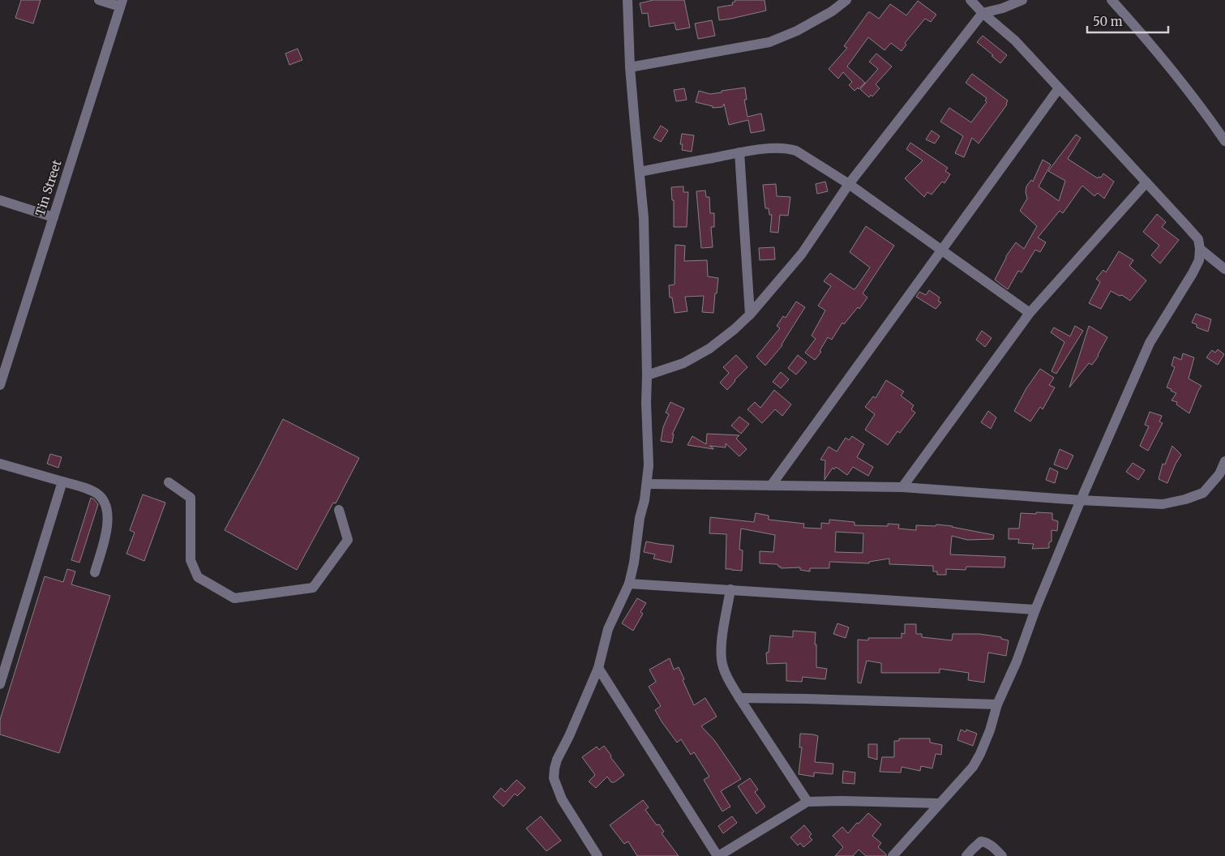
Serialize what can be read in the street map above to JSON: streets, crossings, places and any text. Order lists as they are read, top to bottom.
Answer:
{
  "streets": {
    "street": ["Tin Street"]
  },
  "scale_bar": "50 m"
}
